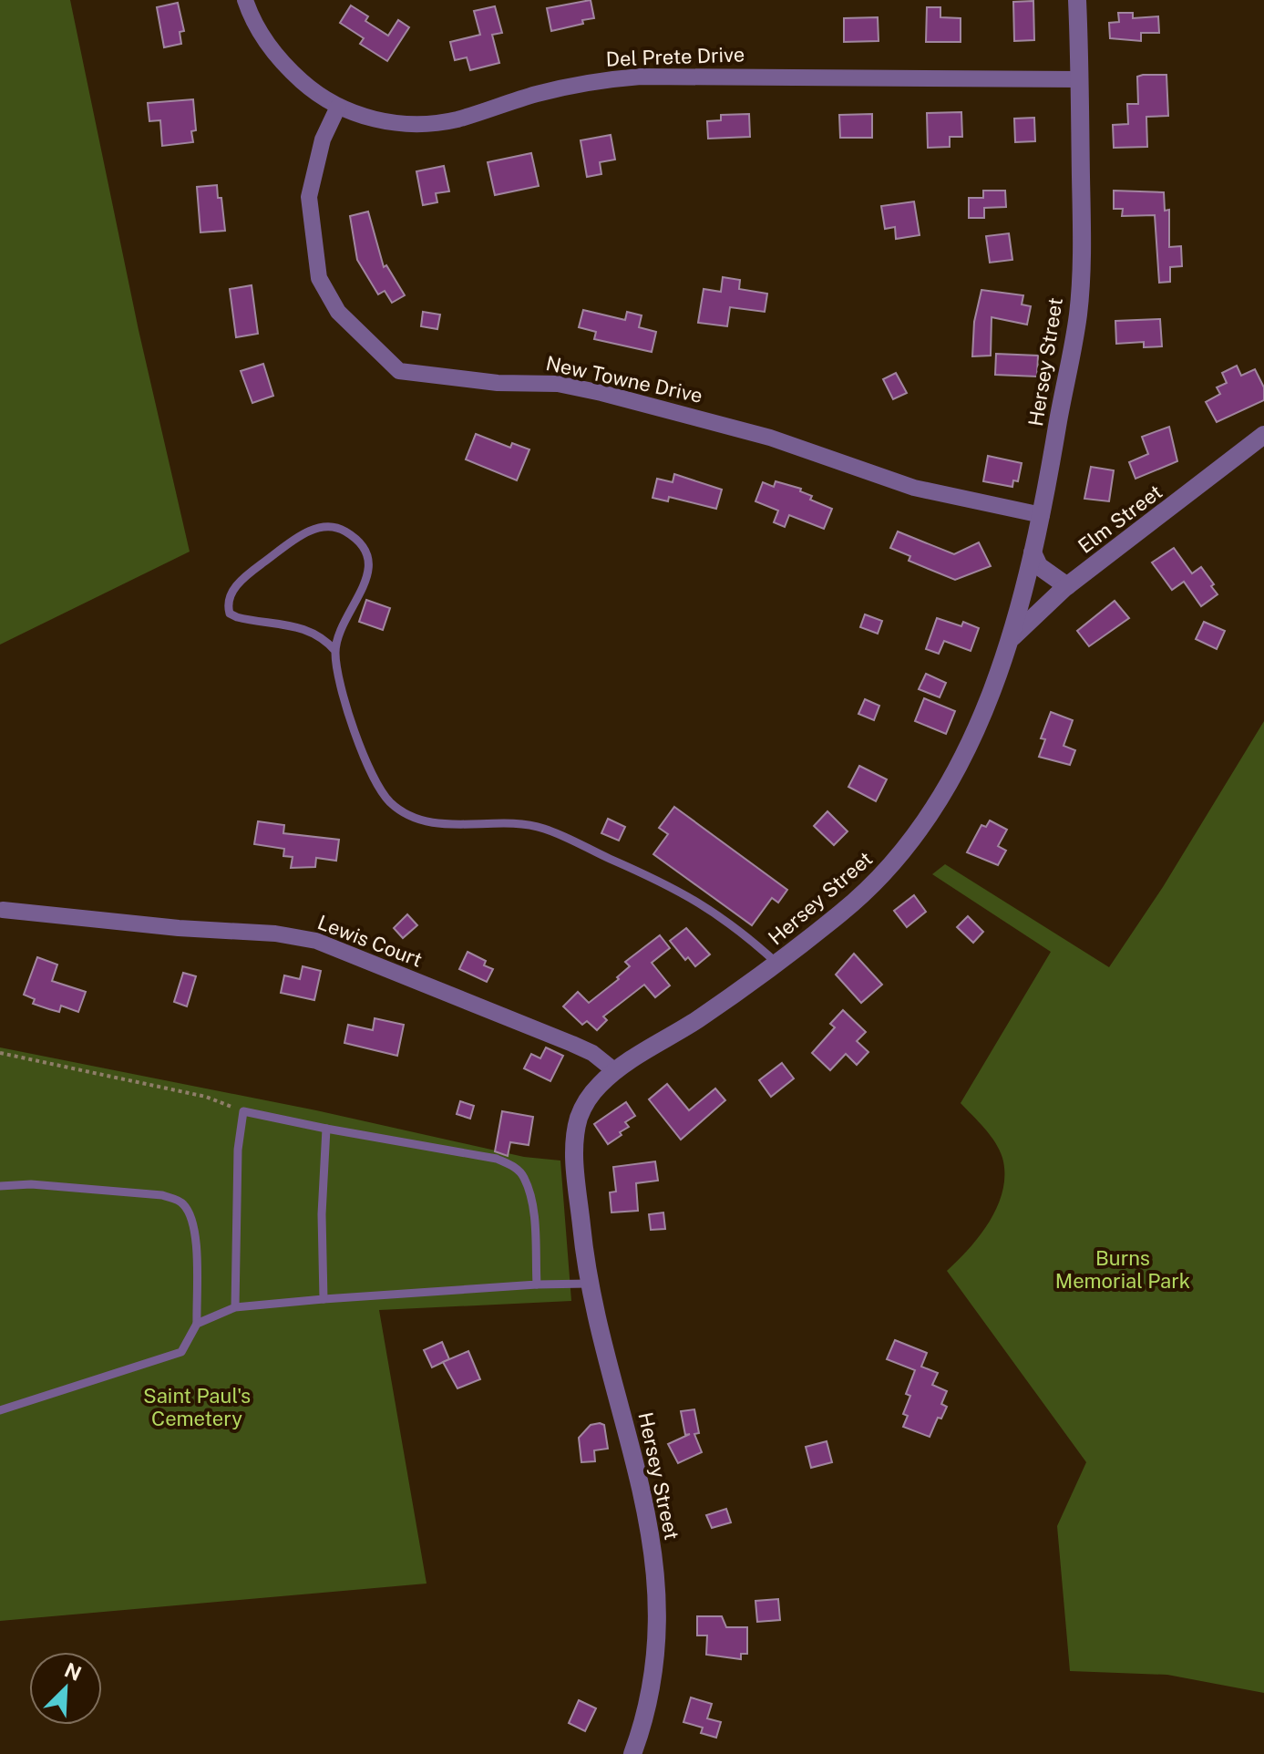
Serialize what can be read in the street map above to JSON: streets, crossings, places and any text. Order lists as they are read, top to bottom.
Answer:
{
  "streets": {
    "street": [
      "Del Prete Drive",
      "Hersey Street",
      "New Towne Drive",
      "Elm Street",
      "Lewis Court"
    ]
  },
  "crossings": [
    ["Del Prete Drive", "Hersey Street"],
    ["Del Prete Drive", "New Towne Drive"],
    ["Hersey Street", "New Towne Drive"],
    ["Hersey Street", "Elm Street"],
    ["Hersey Street", "Lewis Court"]
  ],
  "parks": ["Burns Memorial Park", "Saint Paul's Cemetery"],
  "north": "top right"
}
